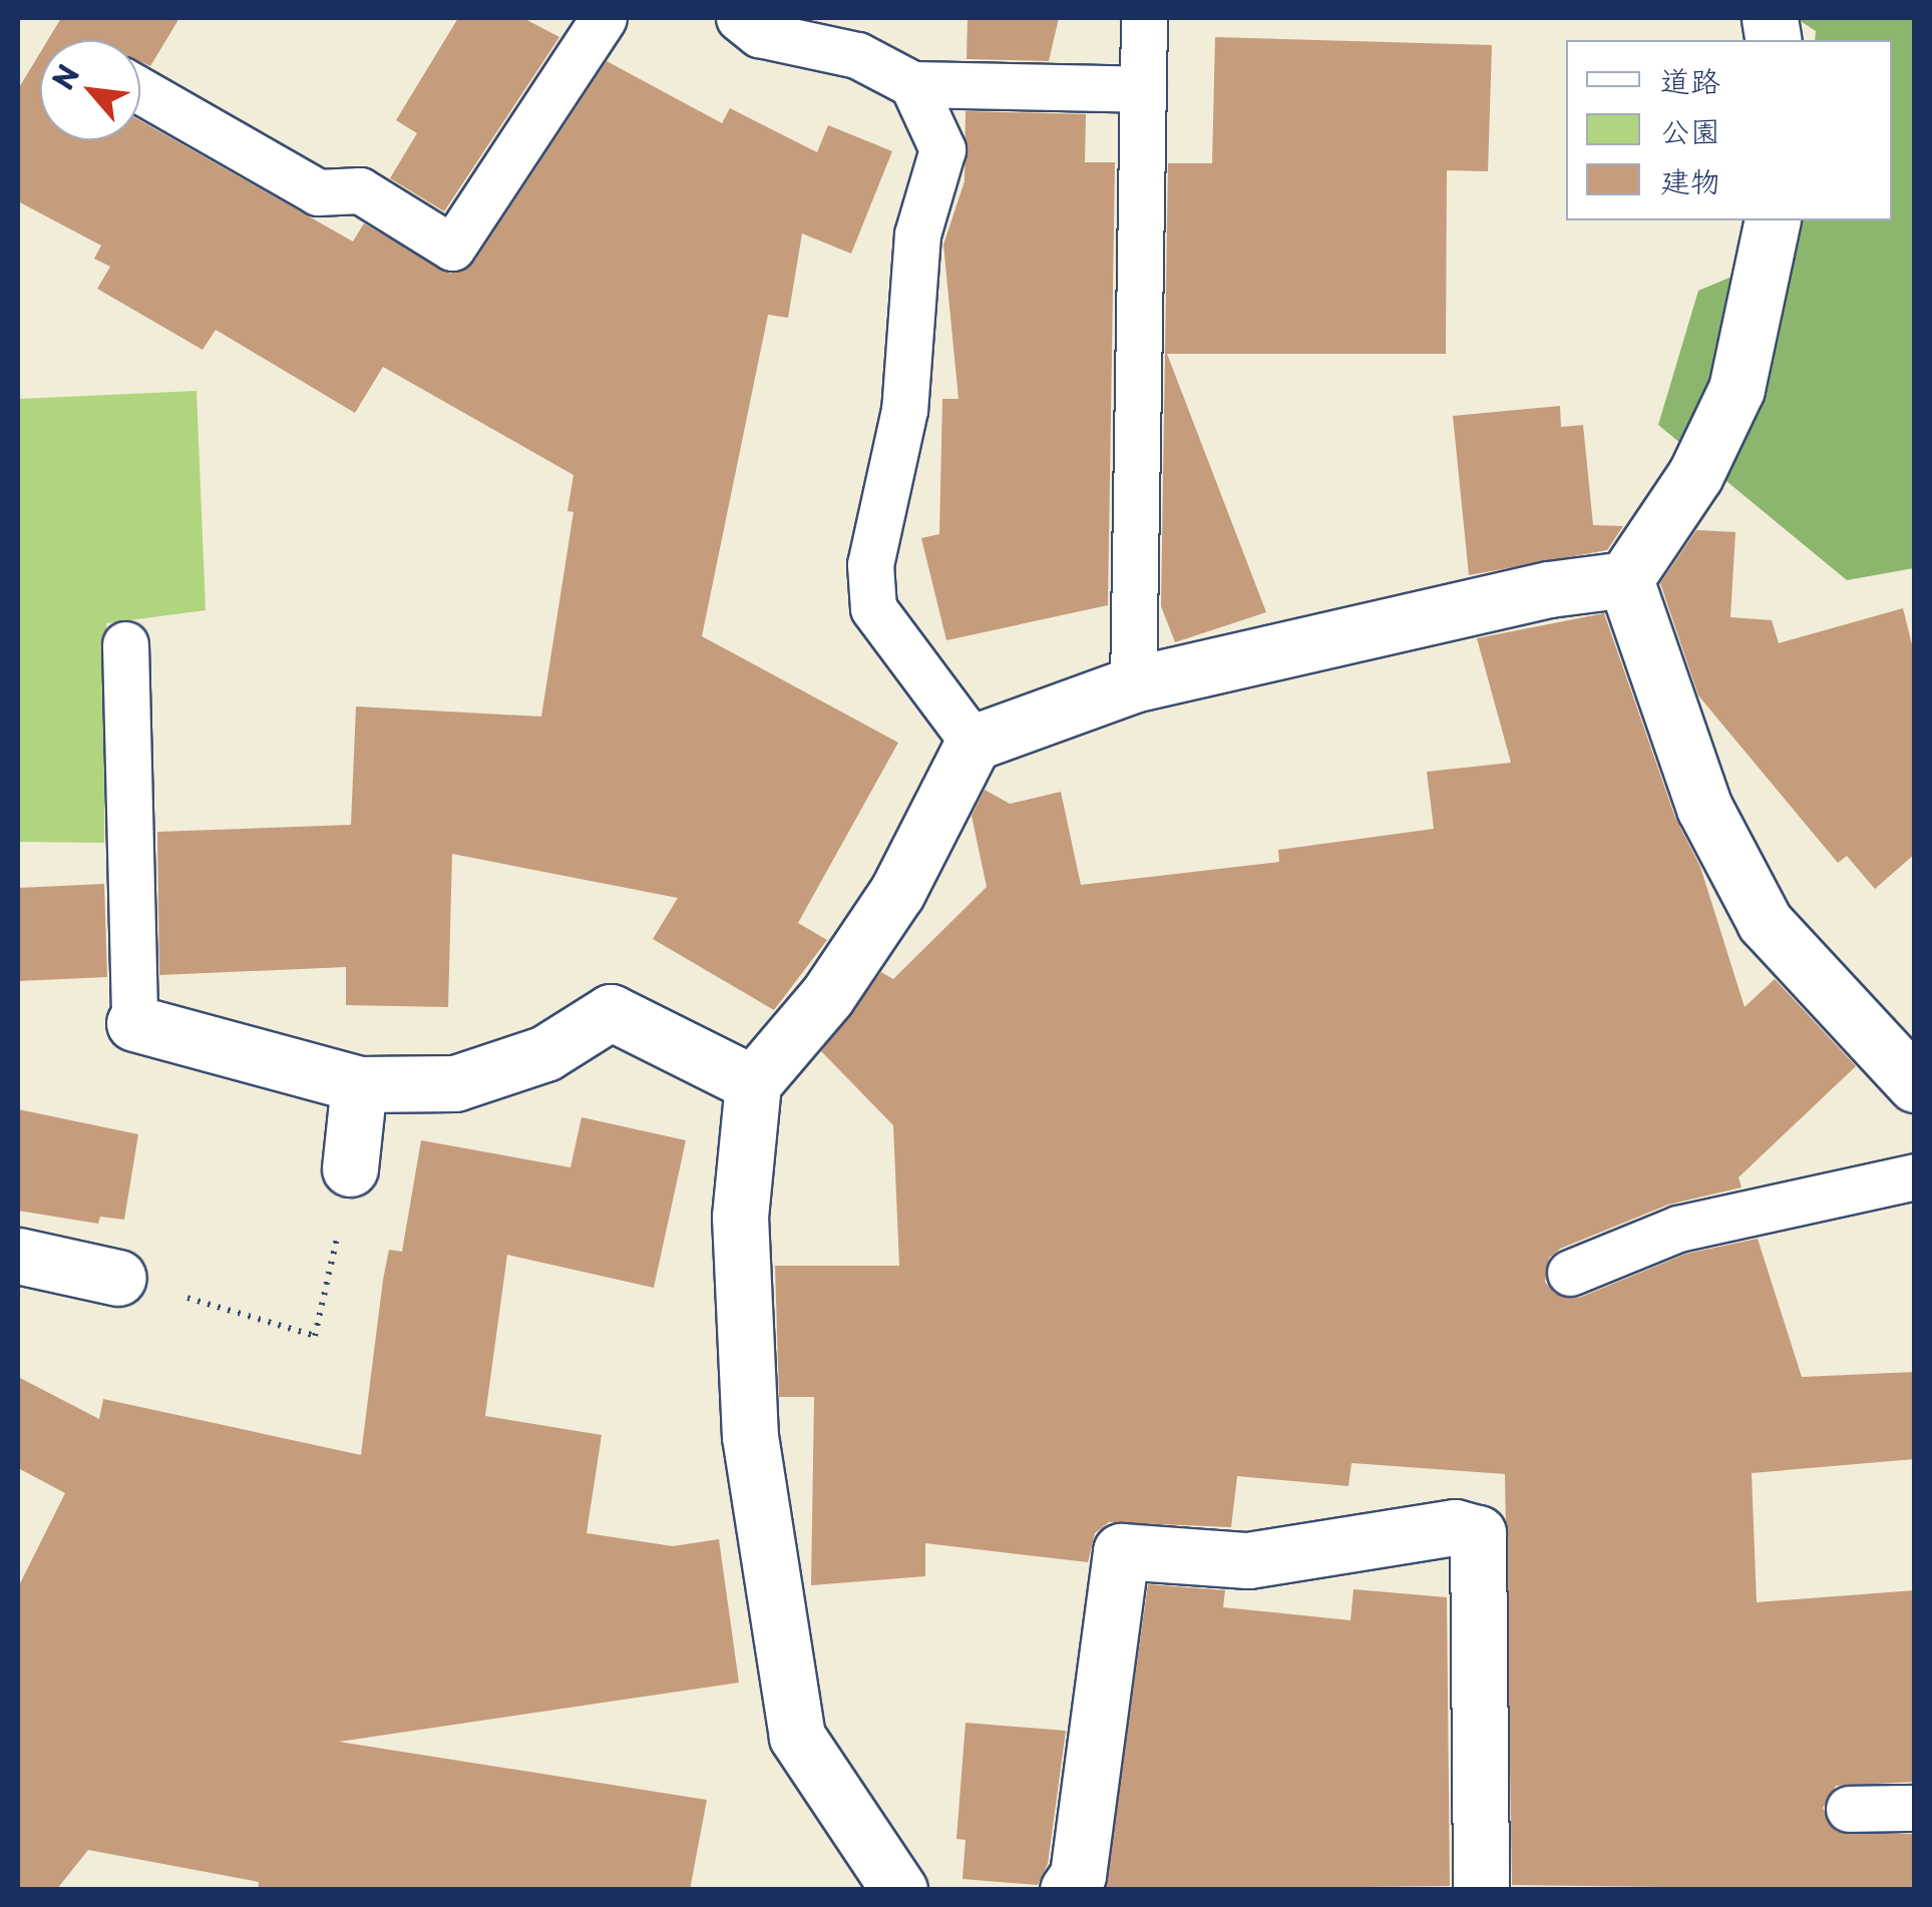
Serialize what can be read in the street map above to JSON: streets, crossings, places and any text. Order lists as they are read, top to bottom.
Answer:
{
  "legend": ["道路", "公園", "建物"],
  "north": "top left"
}
